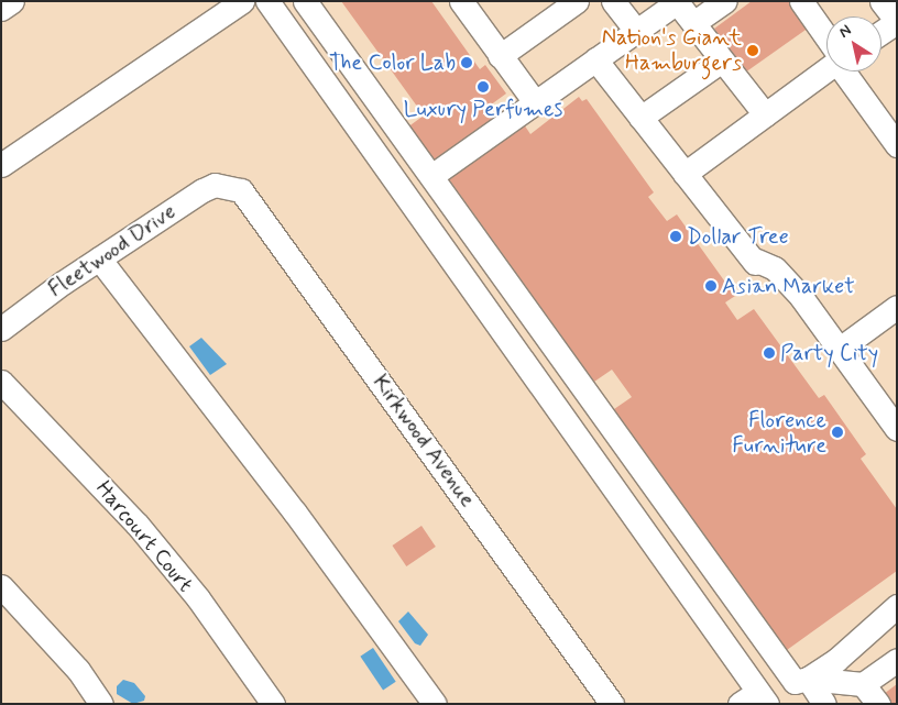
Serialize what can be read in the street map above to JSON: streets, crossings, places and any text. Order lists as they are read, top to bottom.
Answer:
{
  "streets": {
    "street": ["Fleetwood Drive", "Kirkwood Avenue", "Harcourt Court"]
  },
  "crossings": [
    ["Fleetwood Drive", "Kirkwood Avenue"]
  ],
  "places": [
    "Nation's Giant Hamburgers",
    "The Color Lab",
    "Luxury Perfumes",
    "Dollar Tree",
    "Asian Market",
    "Party City",
    "Florence Furniture"
  ],
  "north": "top left"
}
